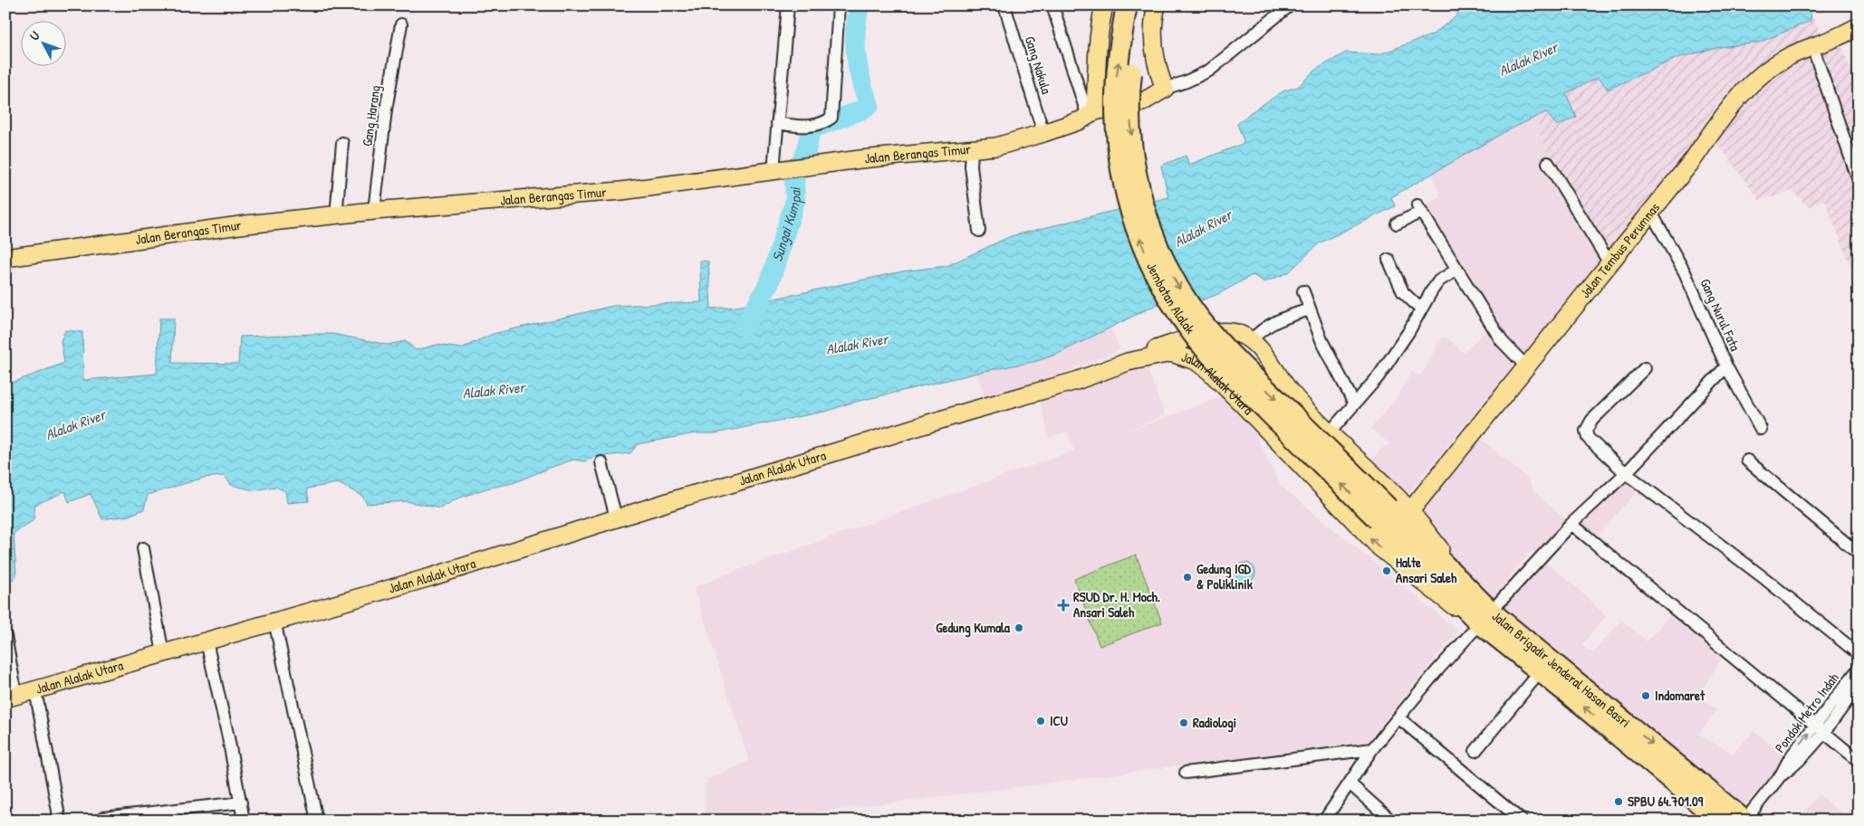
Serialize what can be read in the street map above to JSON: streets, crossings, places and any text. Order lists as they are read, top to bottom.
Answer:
{
  "streets": {
    "highway": ["Jembatan Alalak", "Jalan Brigadir Jenderal Hasan Basri"],
    "main road": ["Jalan Berangas Timur", "Jalan Tembus Perumnas", "Jalan Alalak Utara"],
    "street": [
      "Gang Nakula",
      "Gang Harang",
      "Gang Nurul Fata",
      "Pondok Metro Indah"
    ]
  },
  "crossings": [
    ["Gang Nakula", "Jalan Berangas Timur"],
    ["Gang Harang", "Jalan Berangas Timur"],
    ["Jalan Tembus Perumnas", "Gang Nurul Fata"],
    ["Jembatan Alalak", "Jalan Brigadir Jenderal Hasan Basri"],
    ["Jalan Alalak Utara", "Jalan Brigadir Jenderal Hasan Basri"],
    ["Jalan Brigadir Jenderal Hasan Basri", "Pondok Metro Indah"]
  ],
  "water": ["Alalak River", "Sungai Kumpai"],
  "places": {
    "other": [
      "Halte Ansari Saleh",
      "Gedung IGD & Poliklinik",
      "Gedung Kumala",
      "Indomaret",
      "ICU",
      "Radiologi",
      "SPBU 64.701.09"
    ],
    "health": ["RSUD Dr. H. Moch. Ansari Saleh"]
  },
  "north": "top left"
}
